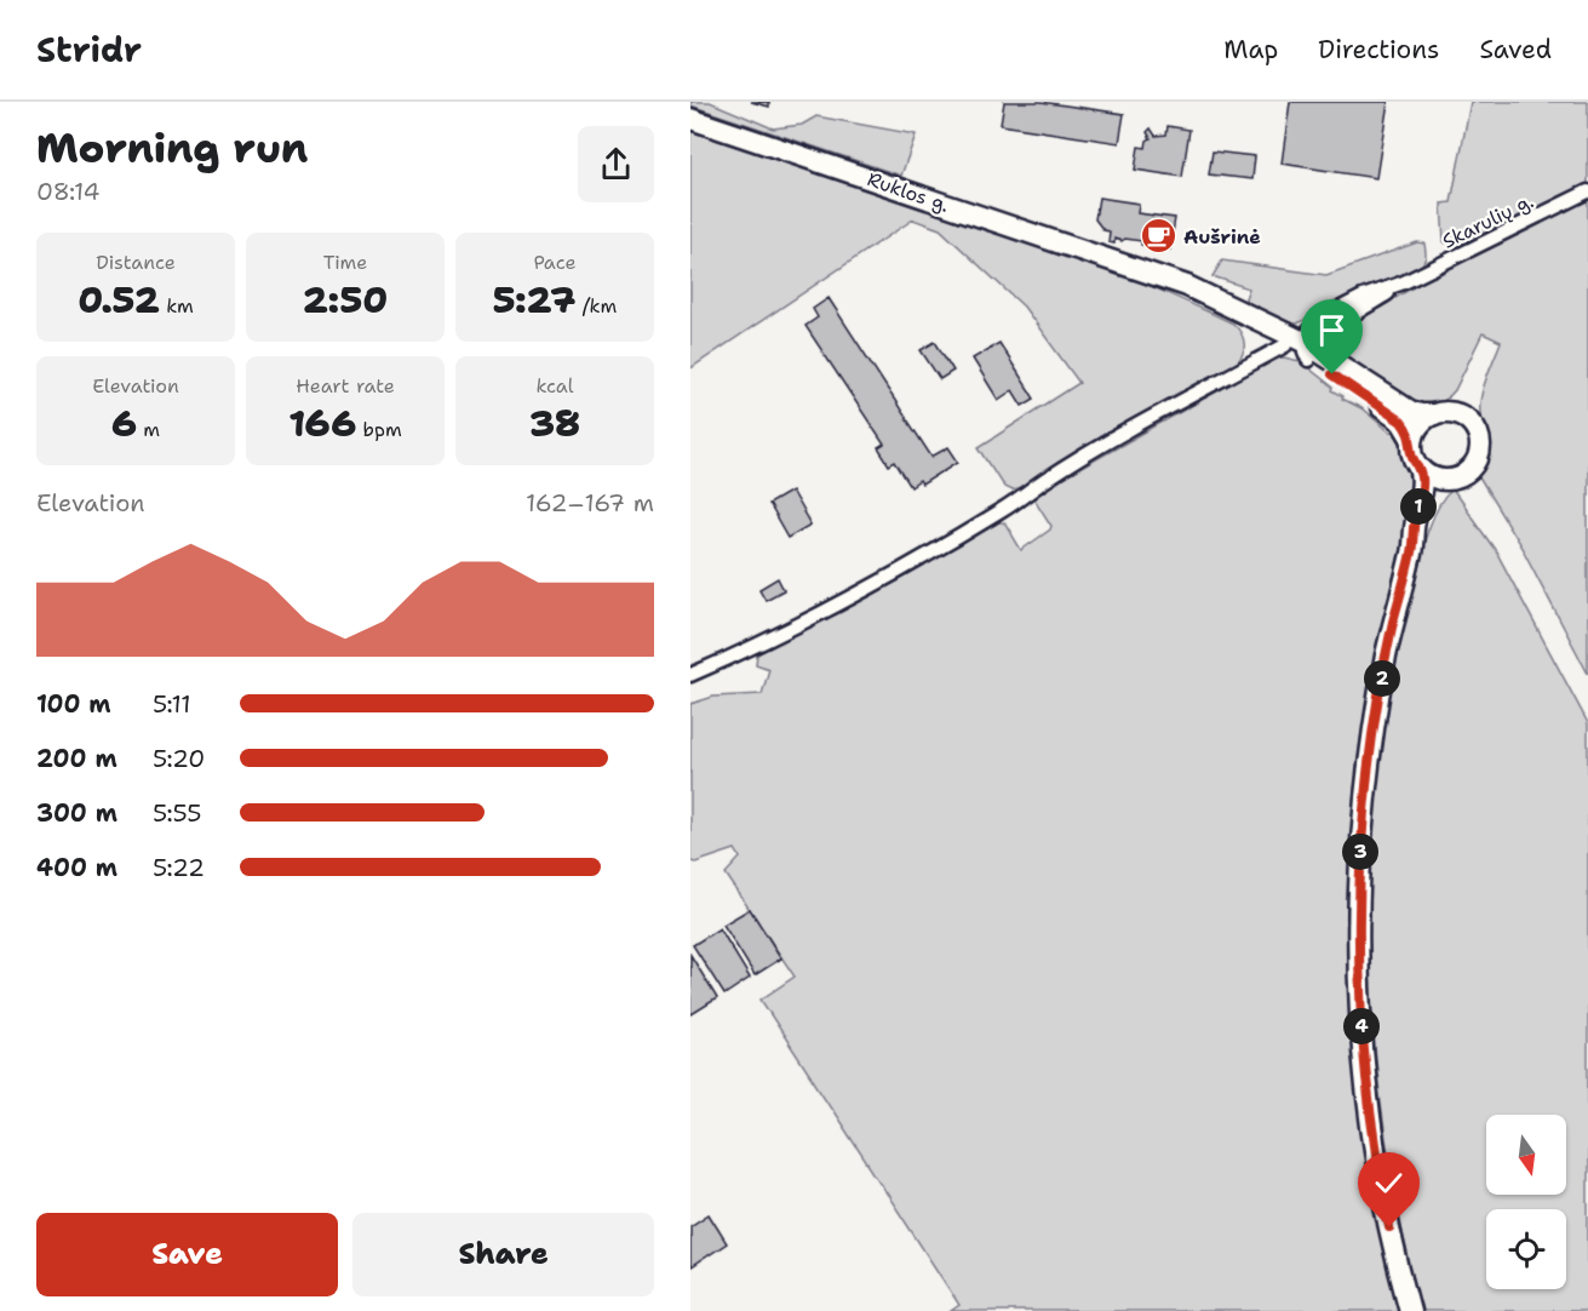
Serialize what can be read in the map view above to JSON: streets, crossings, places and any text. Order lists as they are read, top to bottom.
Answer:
{
  "streets": {
    "main road": ["Ruklos g."],
    "street": ["Skarulių g."]
  },
  "crossings": [
    ["Ruklos g.", "Skarulių g."]
  ],
  "places": {
    "cafe": ["Aušrinė"]
  },
  "north": "bottom",
  "page": {
    "header": "Stridr",
    "nav": ["Map", "Directions", "Saved"],
    "heading": ["Morning run", "08:14"],
    "stats": [
      ["Distance", "0.52 km"],
      ["Time", "2:50"],
      ["Pace", "5:27 /km"],
      ["Elevation", "6 m"],
      ["Heart rate", "166 bpm"],
      ["kcal", "38"]
    ],
    "chart": ["Elevation", "162–167 m"],
    "pins": [
      "1",
      "2",
      "3",
      "4"
    ],
    "list": [
      {
        "name": "100 m",
        "note": "5:11"
      },
      {
        "name": "200 m",
        "note": "5:20"
      },
      {
        "name": "300 m",
        "note": "5:55"
      },
      {
        "name": "400 m",
        "note": "5:22"
      }
    ],
    "buttons": ["Save", "Share"]
  }
}
